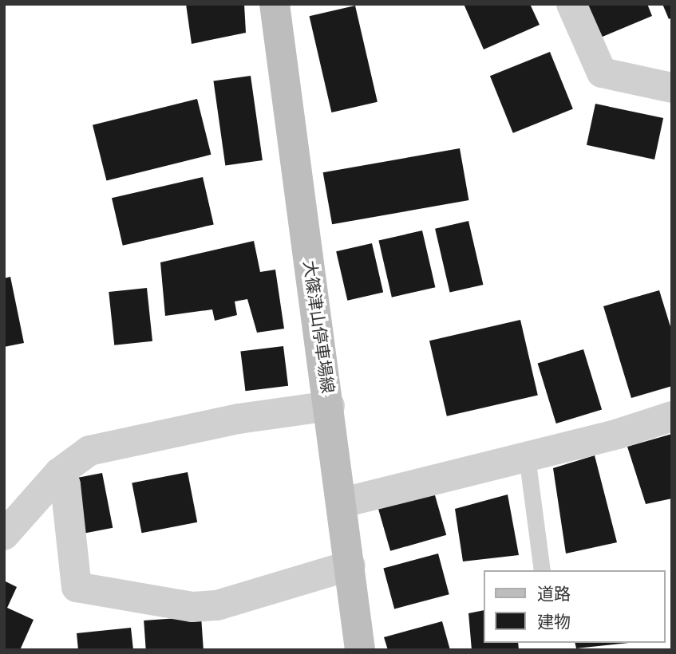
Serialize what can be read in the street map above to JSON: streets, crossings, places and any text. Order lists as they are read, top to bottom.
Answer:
{
  "streets": {
    "main road": ["大篠津山停車場線"]
  },
  "legend": ["道路", "建物"]
}
